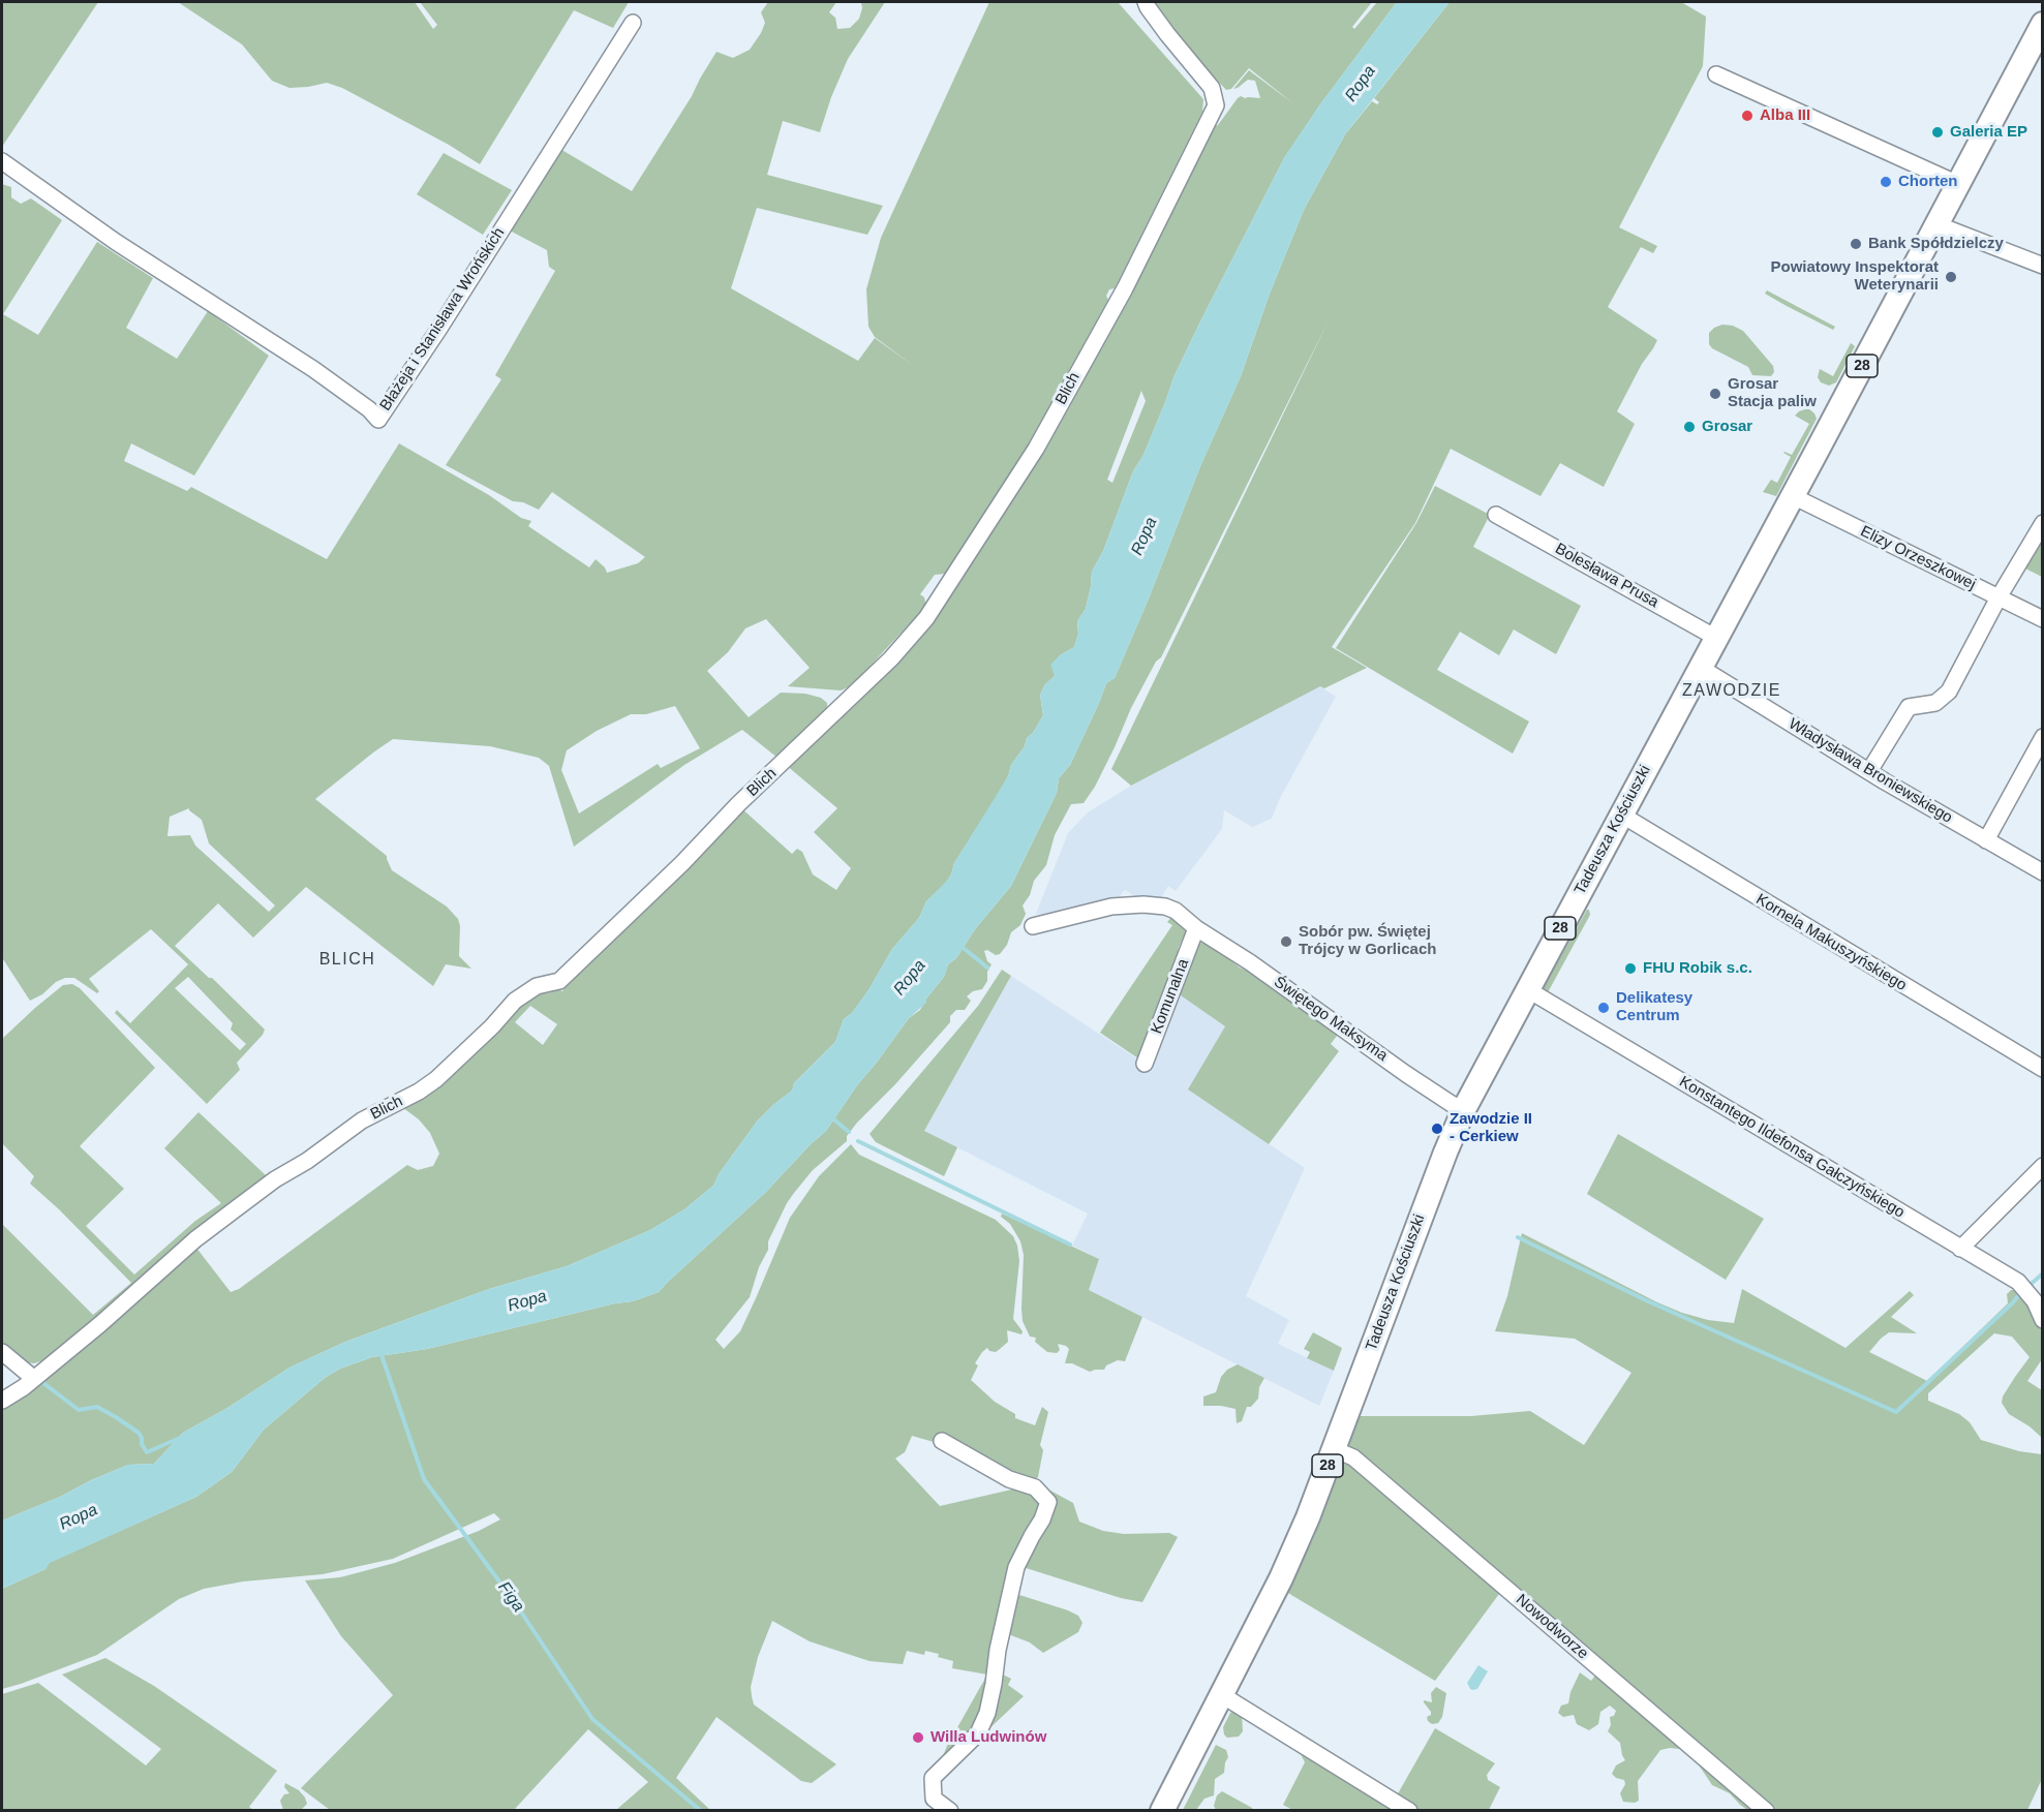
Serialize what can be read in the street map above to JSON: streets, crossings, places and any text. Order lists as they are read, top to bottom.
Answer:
{
  "streets": {
    "main road": ["28", "Tadeusza Kościuszki"],
    "street": [
      "Błażeja i Stanisława Wrońskich",
      "Blich",
      "Elizy Orzeszkowej",
      "Bolesława Prusa",
      "Władysława Broniewskiego",
      "Kornela Makuszyńskiego",
      "Komunalna",
      "Świętego Maksyma",
      "Konstantego Ildefonsa Gałczyńskiego",
      "Nowodworze"
    ]
  },
  "crossings": [
    ["Elizy Orzeszkowej", "Tadeusza Kościuszki"],
    ["Bolesława Prusa", "Tadeusza Kościuszki"],
    ["Władysława Broniewskiego", "Tadeusza Kościuszki"],
    ["Tadeusza Kościuszki", "Kornela Makuszyńskiego"],
    ["Tadeusza Kościuszki", "Świętego Maksyma"],
    ["Tadeusza Kościuszki", "Konstantego Ildefonsa Gałczyńskiego"],
    ["Tadeusza Kościuszki", "Nowodworze"],
    ["Komunalna", "Świętego Maksyma"]
  ],
  "districts": ["ZAWODZIE", "BLICH"],
  "water": ["Ropa", "Figa"],
  "places": [
    "Alba III",
    "Galeria EP",
    "Chorten",
    "Bank Spółdzielczy",
    "Powiatowy Inspektorat Weterynarii",
    "Grosar Stacja paliw",
    "Grosar",
    "Sobór pw. Świętej Trójcy w Gorlicach",
    "FHU Robik s.c.",
    "Delikatesy Centrum",
    "Zawodzie II - Cerkiew",
    "Willa Ludwinów"
  ]
}
